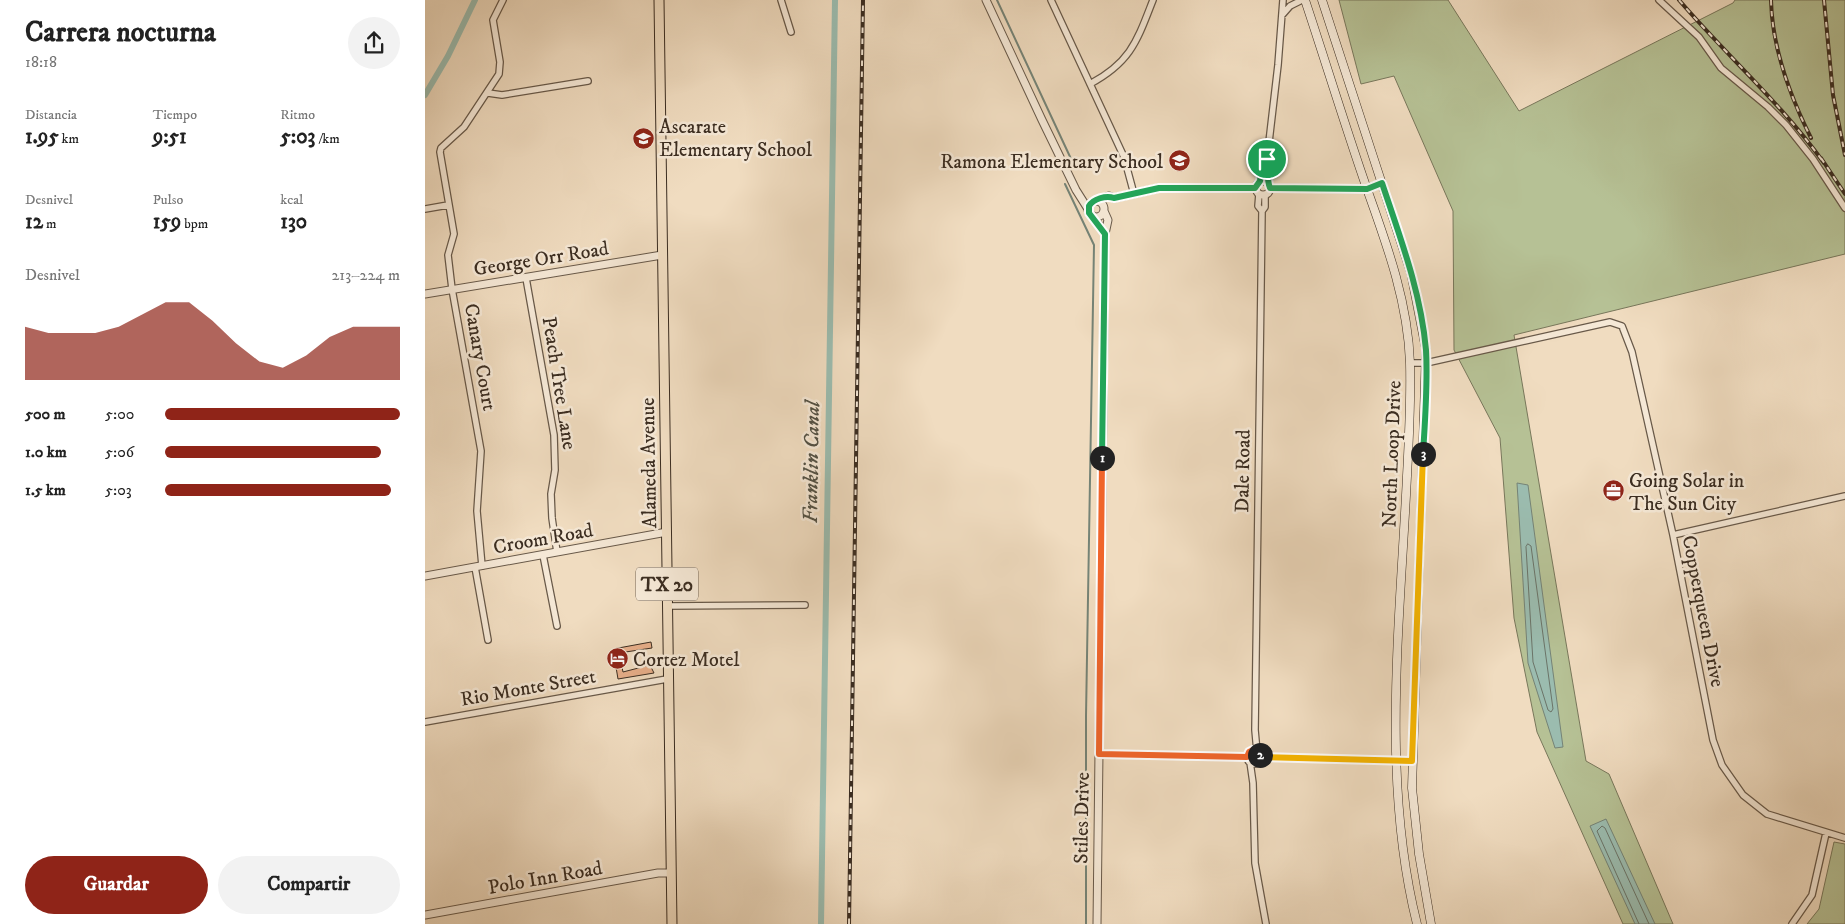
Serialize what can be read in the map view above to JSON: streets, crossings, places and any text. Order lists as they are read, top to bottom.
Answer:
{
  "streets": {
    "main road": ["North Loop Drive", "Alameda Avenue", "TX 20"],
    "street": [
      "George Orr Road",
      "Canary Court",
      "Peach Tree Lane",
      "Dale Road",
      "Croom Road",
      "Copperqueen Drive",
      "Rio Monte Street",
      "Stiles Drive",
      "Polo Inn Road"
    ]
  },
  "crossings": [
    ["George Orr Road", "Canary Court"],
    ["George Orr Road", "Peach Tree Lane"],
    ["George Orr Road", "Alameda Avenue"],
    ["Canary Court", "Croom Road"],
    ["Peach Tree Lane", "Croom Road"],
    ["North Loop Drive", "Copperqueen Drive"],
    ["Alameda Avenue", "Croom Road"],
    ["Alameda Avenue", "Rio Monte Street"],
    ["Alameda Avenue", "Polo Inn Road"]
  ],
  "water": ["Franklin Canal"],
  "places": {
    "school or university": ["Ascarate Elementary School", "Ramona Elementary School"],
    "office": ["Going Solar in The Sun City"],
    "hotel": ["Cortez Motel"]
  },
  "page": {
    "heading": ["Carrera nocturna", "18:18"],
    "stats": [
      ["Distancia", "1.95 km"],
      ["Tiempo", "9:51"],
      ["Ritmo", "5:03 /km"],
      ["Desnivel", "12 m"],
      ["Pulso", "159 bpm"],
      ["kcal", "130"]
    ],
    "chart": ["Desnivel", "213–224 m"],
    "list": [
      {
        "name": "500 m",
        "note": "5:00"
      },
      {
        "name": "1.0 km",
        "note": "5:06"
      },
      {
        "name": "1.5 km",
        "note": "5:03"
      }
    ],
    "pins": ["3", "1", "2"],
    "buttons": ["Guardar", "Compartir"]
  }
}
